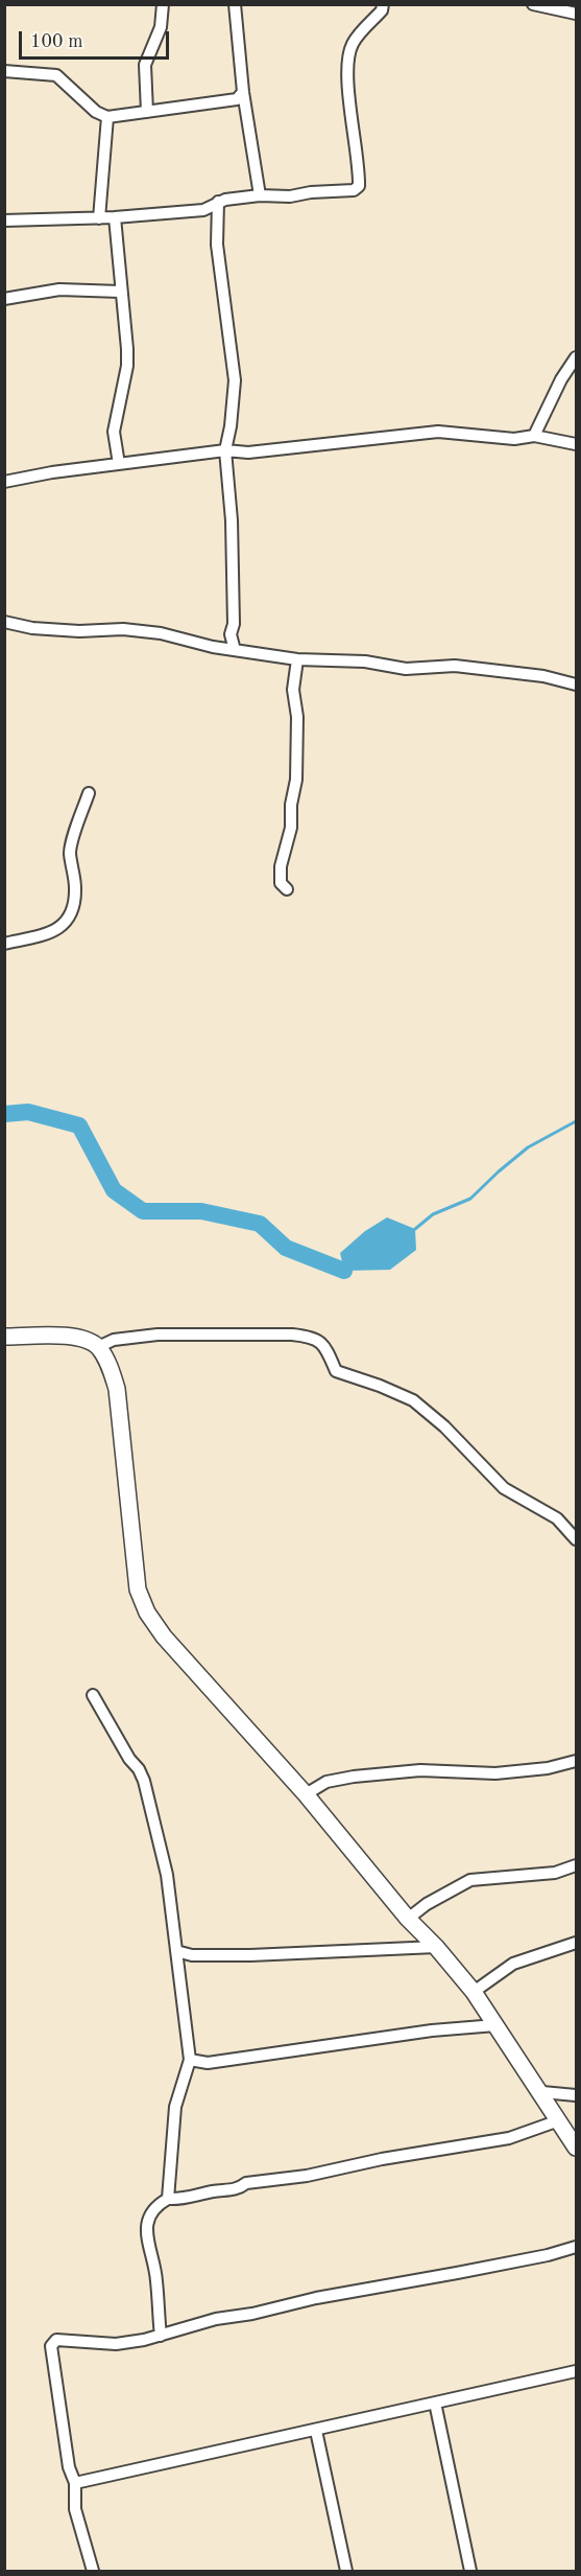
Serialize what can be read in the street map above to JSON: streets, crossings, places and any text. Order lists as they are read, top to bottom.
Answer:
{
  "scale_bar": "100 m"
}
